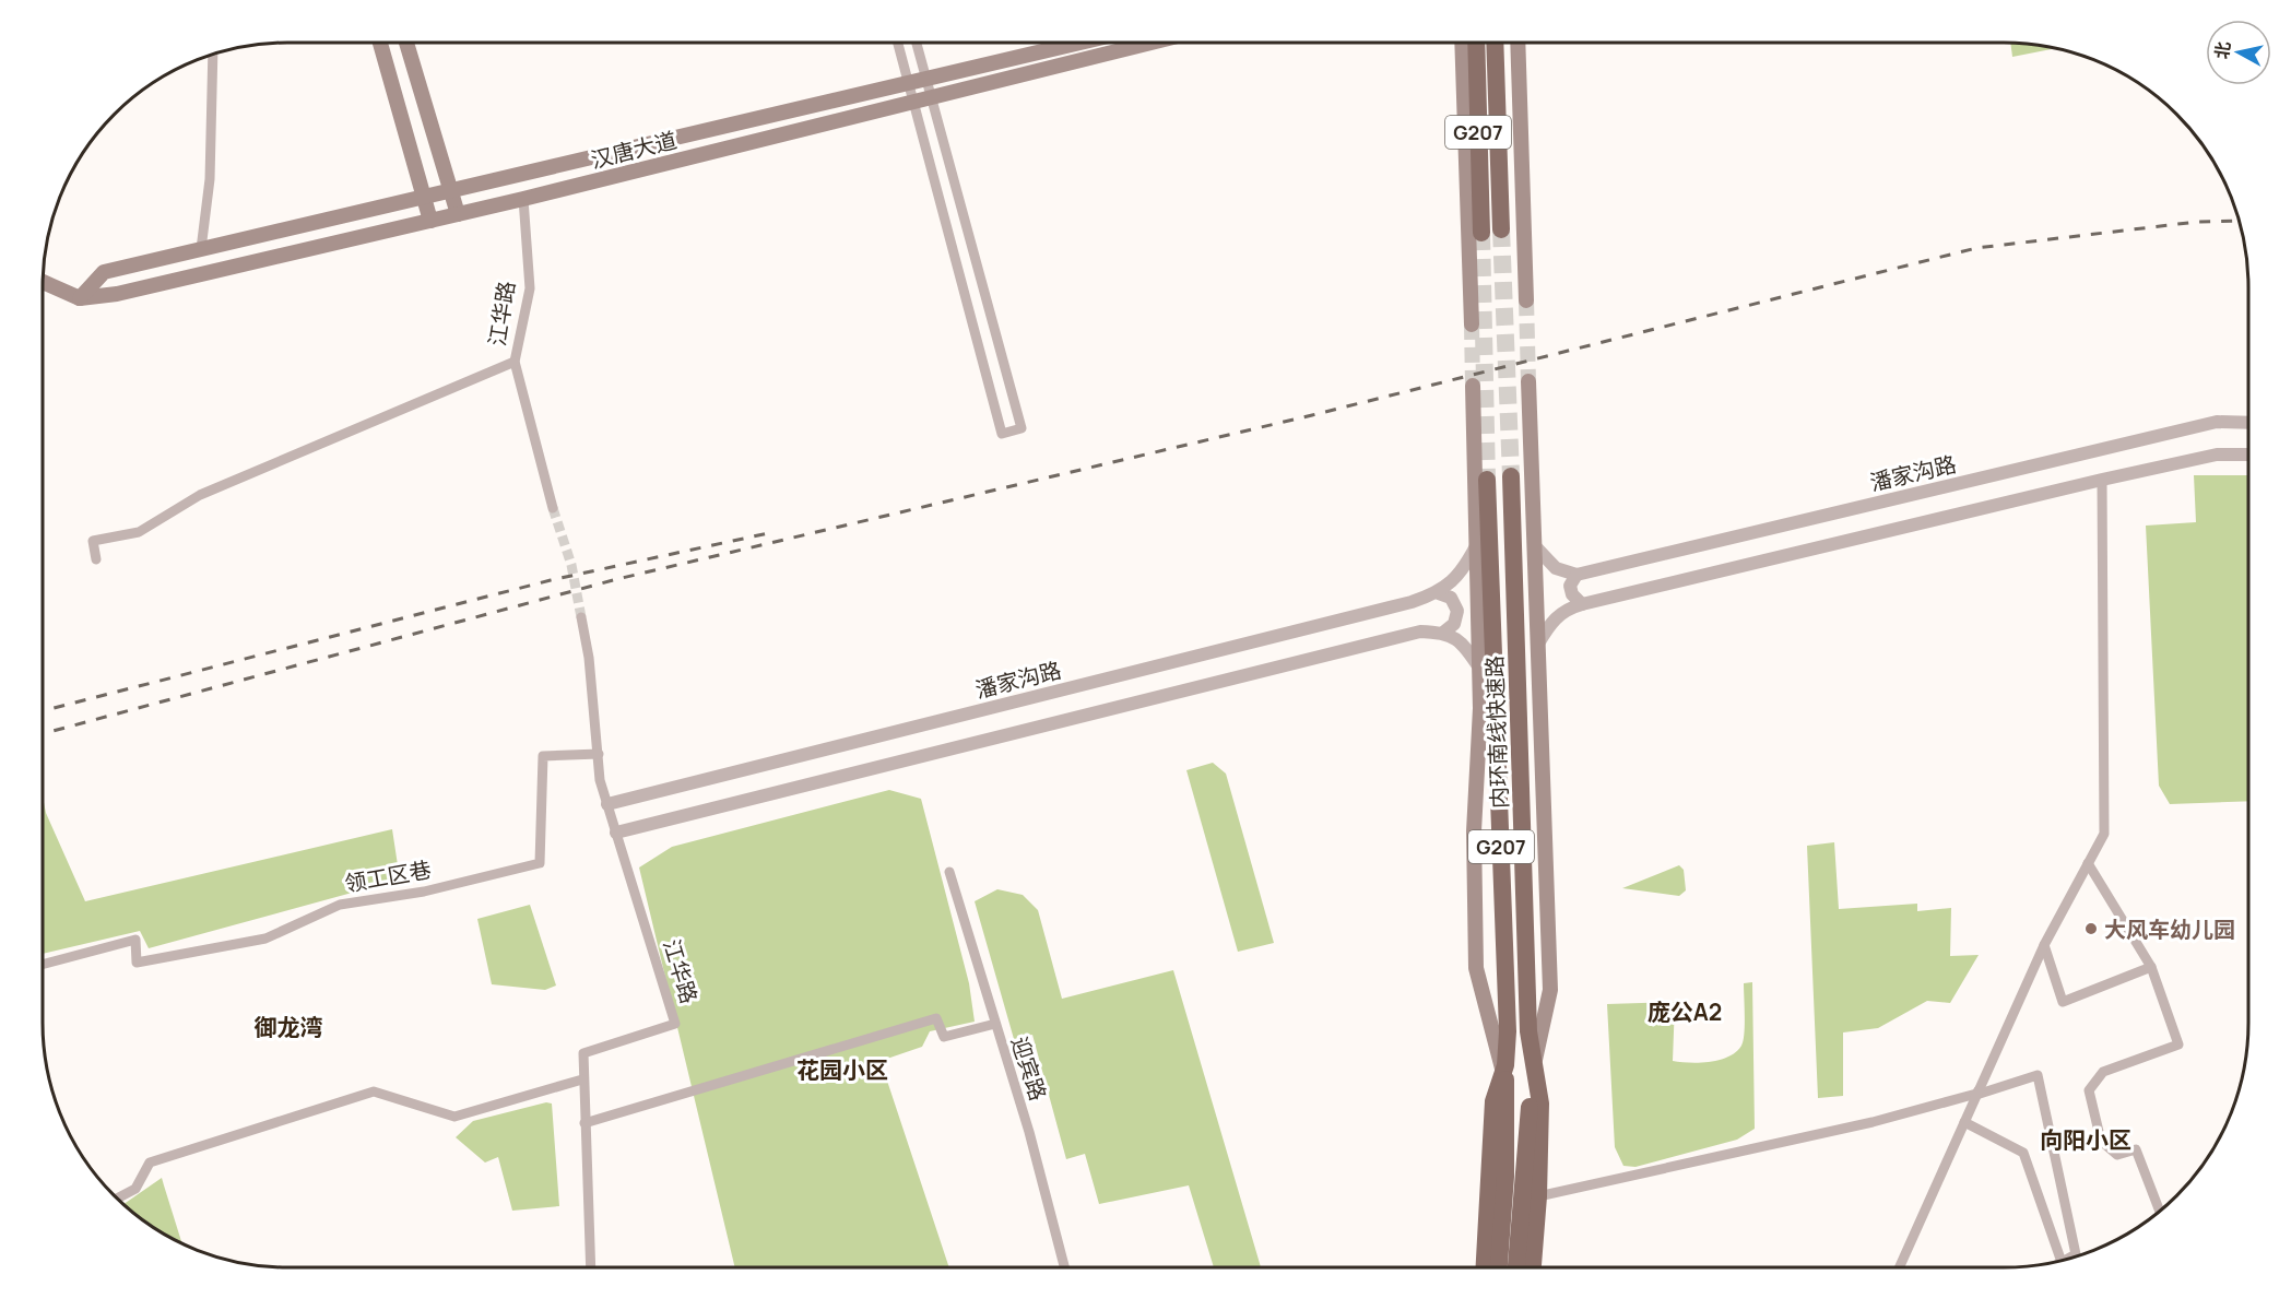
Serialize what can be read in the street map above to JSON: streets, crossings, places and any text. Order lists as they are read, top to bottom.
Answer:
{
  "streets": {
    "highway": ["G207", "内环南线快速路"],
    "main road": ["汉唐大道"],
    "street": [
      "江华路",
      "潘家沟路",
      "领工区巷",
      "迎宾路"
    ]
  },
  "crossings": [
    ["G207", "内环南线快速路"],
    ["汉唐大道", "江华路"],
    ["江华路", "潘家沟路"],
    ["江华路", "领工区巷"]
  ],
  "districts": [
    "庞公A2",
    "御龙湾",
    "花园小区",
    "向阳小区"
  ],
  "places": ["大风车幼儿园"],
  "north": "left"
}
